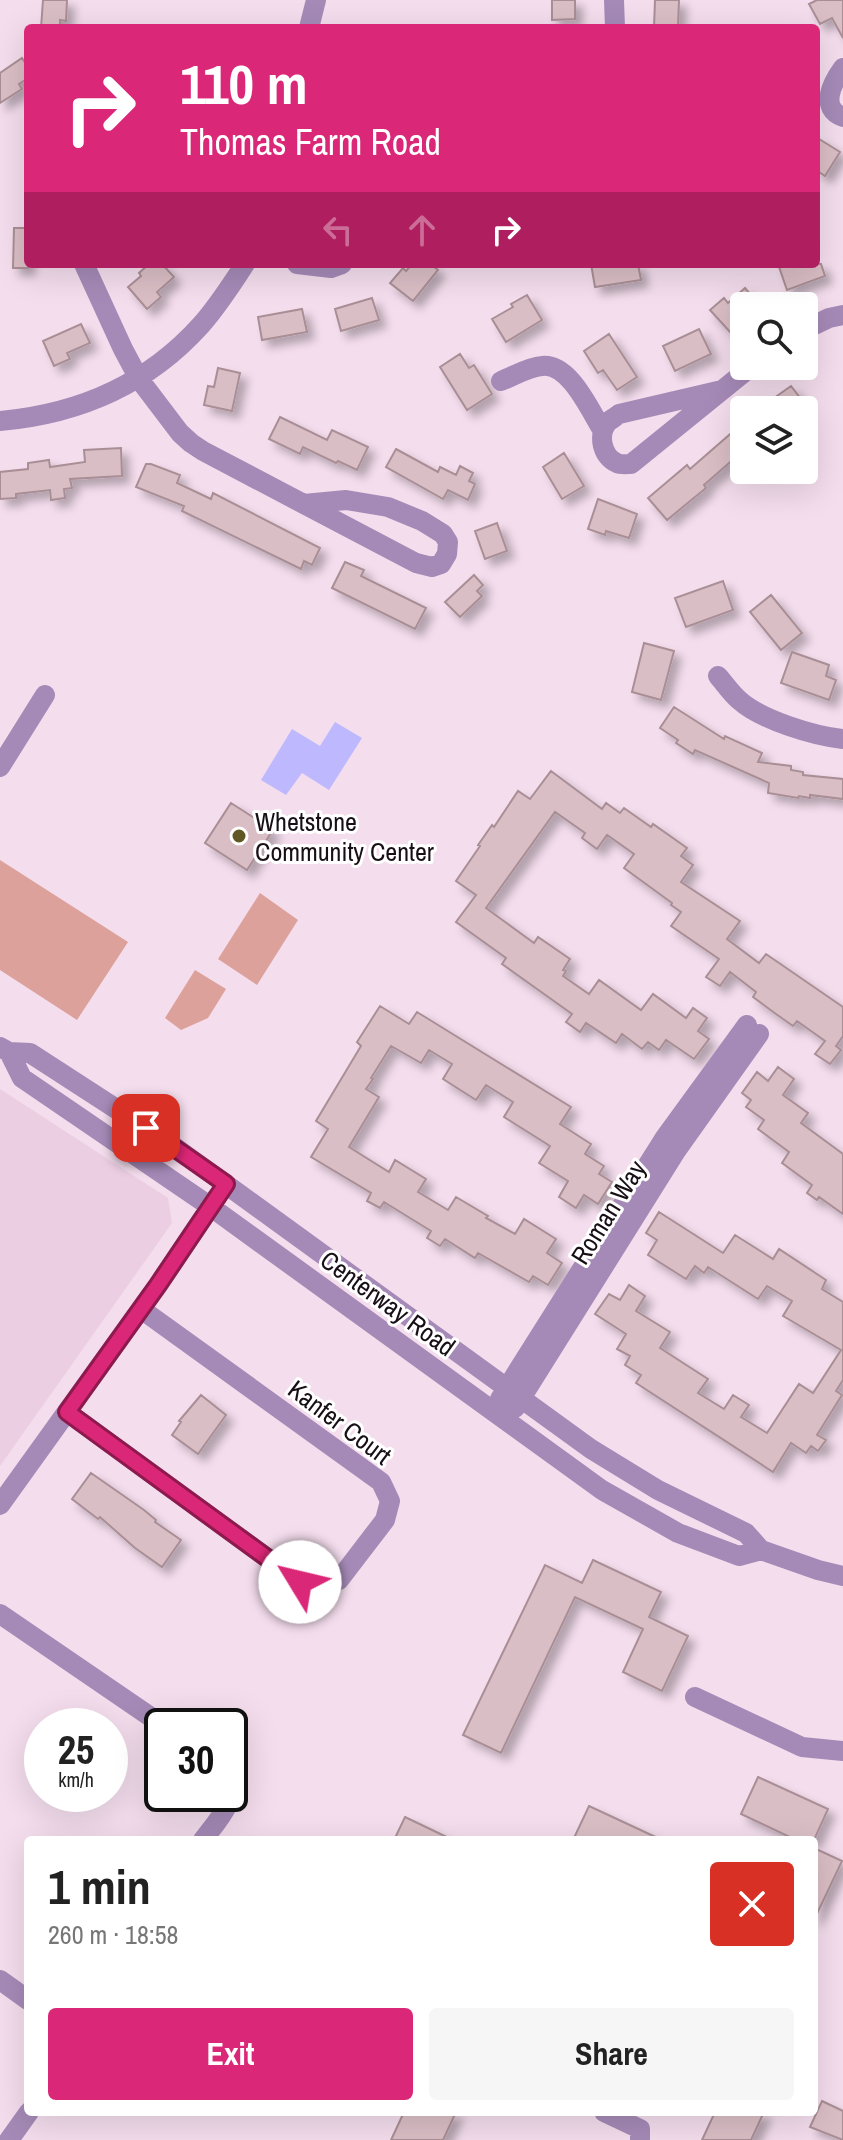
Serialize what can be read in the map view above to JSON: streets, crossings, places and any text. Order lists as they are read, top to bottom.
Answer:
{
  "streets": {
    "street": ["Roman Way", "Centerway Road", "Kanfer Court"]
  },
  "crossings": [
    ["Roman Way", "Centerway Road"]
  ],
  "places": ["Whetstone Community Center"],
  "page": {
    "turn": ["110 m", "Thomas Farm Road"],
    "speed": "25 km/h",
    "limit": "30",
    "heading": ["1 min", "260 m · 18:58"],
    "buttons": ["Exit", "Share"]
  }
}
